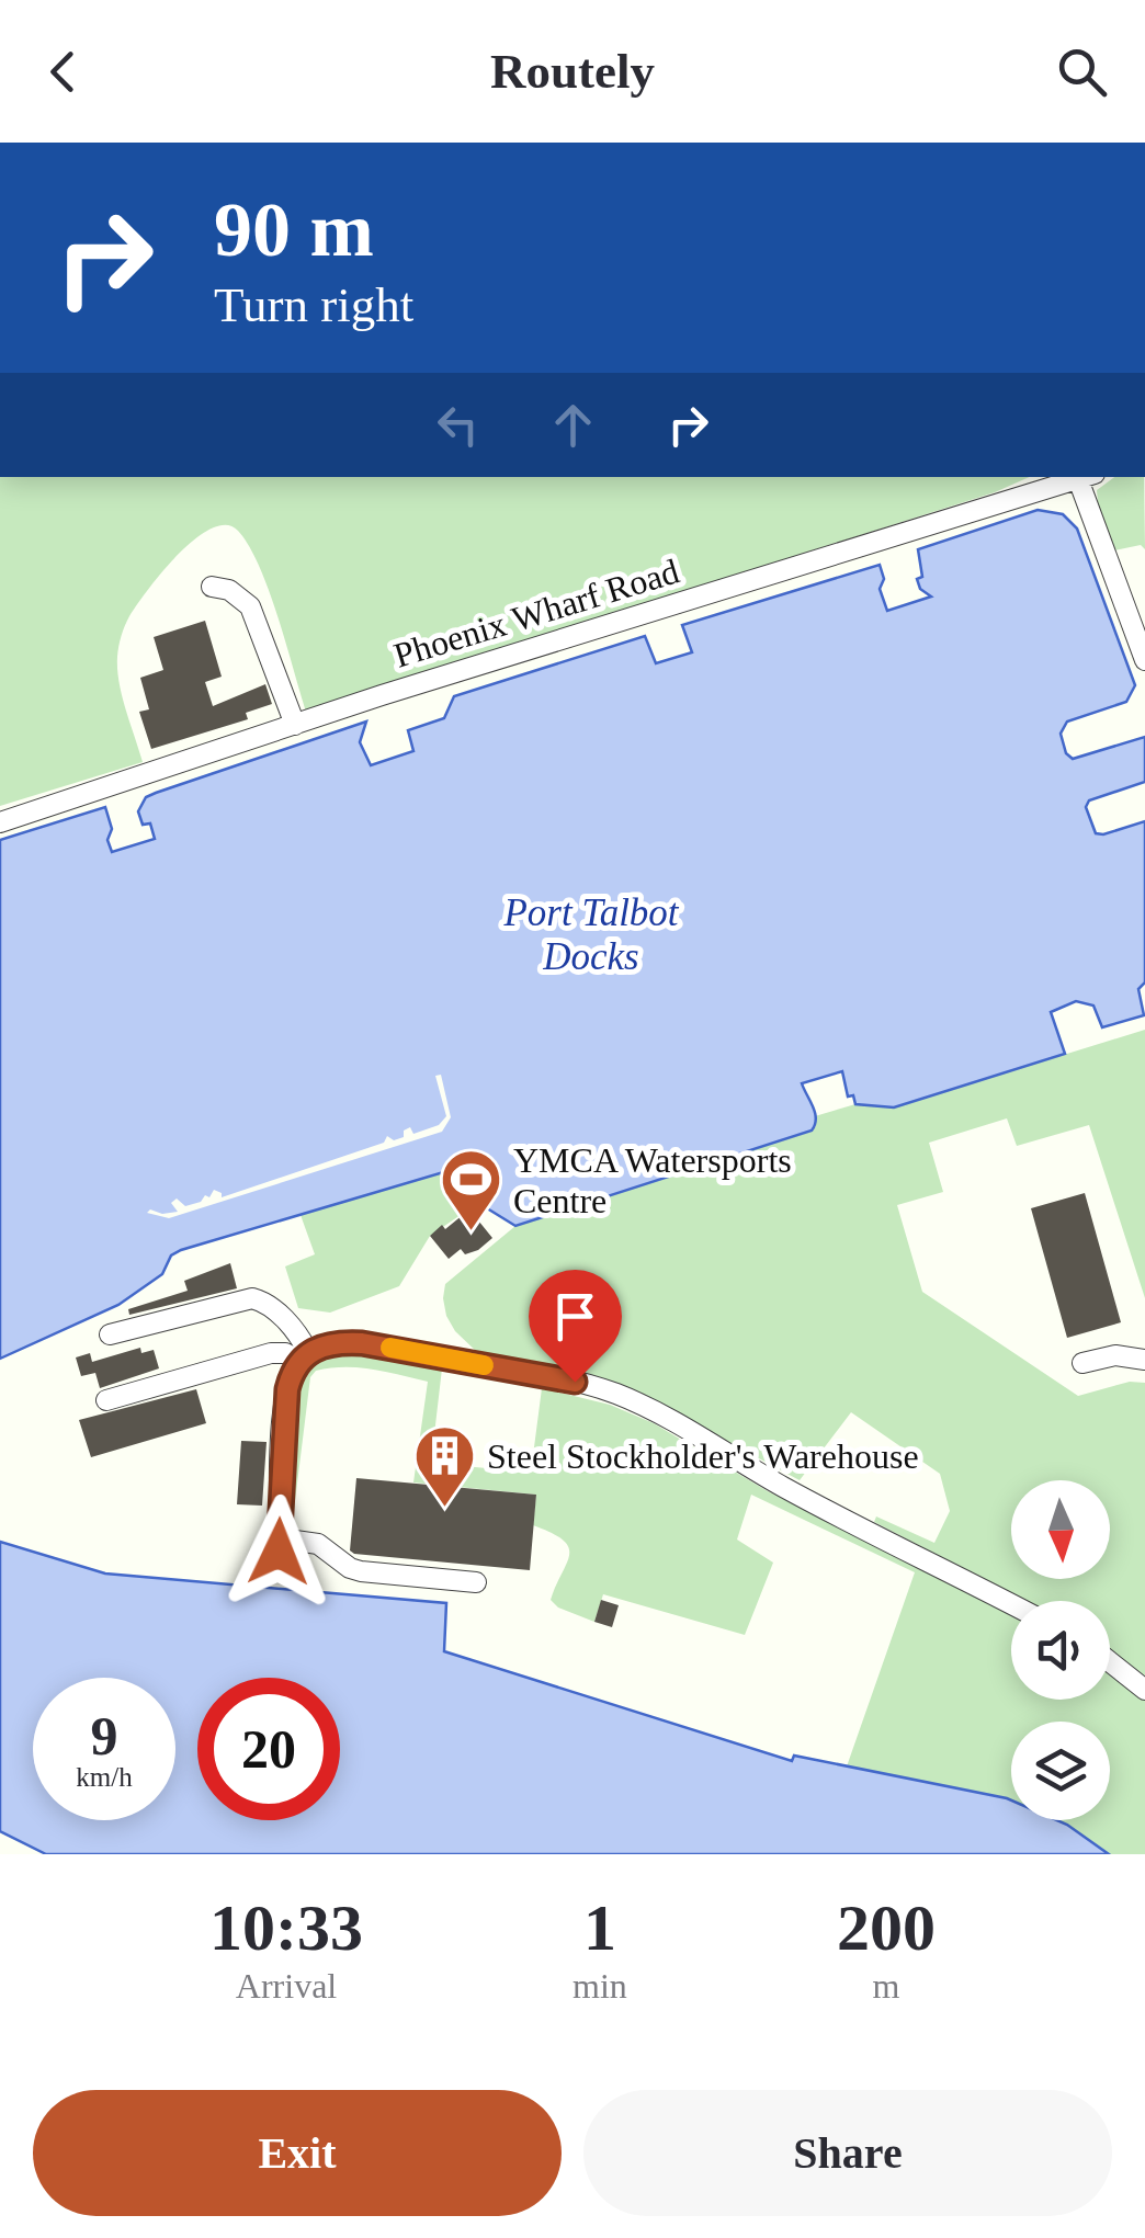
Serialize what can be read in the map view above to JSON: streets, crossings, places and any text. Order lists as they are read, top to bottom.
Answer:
{
  "streets": {
    "lane": ["Phoenix Wharf Road"]
  },
  "water": ["Port Talbot Docks"],
  "places": {
    "sports": ["YMCA Watersports Centre"],
    "building": ["Steel Stockholder's Warehouse"]
  },
  "north": "bottom",
  "page": {
    "header": "Routely",
    "turn": ["90 m", "Turn right"],
    "speed": "9 km/h",
    "limit": "20",
    "eta": [
      "10:33",
      "Arrival",
      "1",
      "min",
      "200",
      "m"
    ],
    "buttons": ["Exit", "Share"]
  }
}
